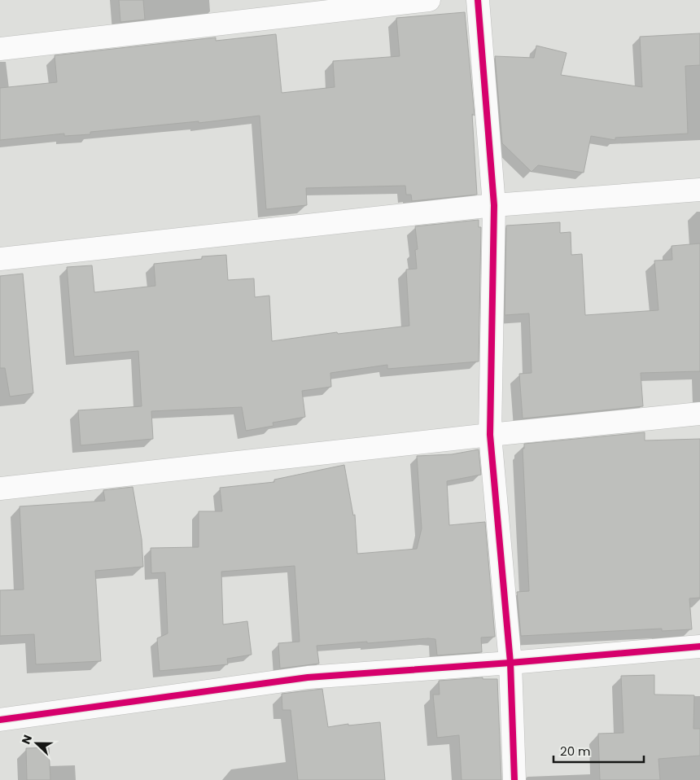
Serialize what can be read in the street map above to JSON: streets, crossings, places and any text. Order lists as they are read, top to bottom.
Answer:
{
  "scale_bar": "20 m",
  "north": "left"
}
